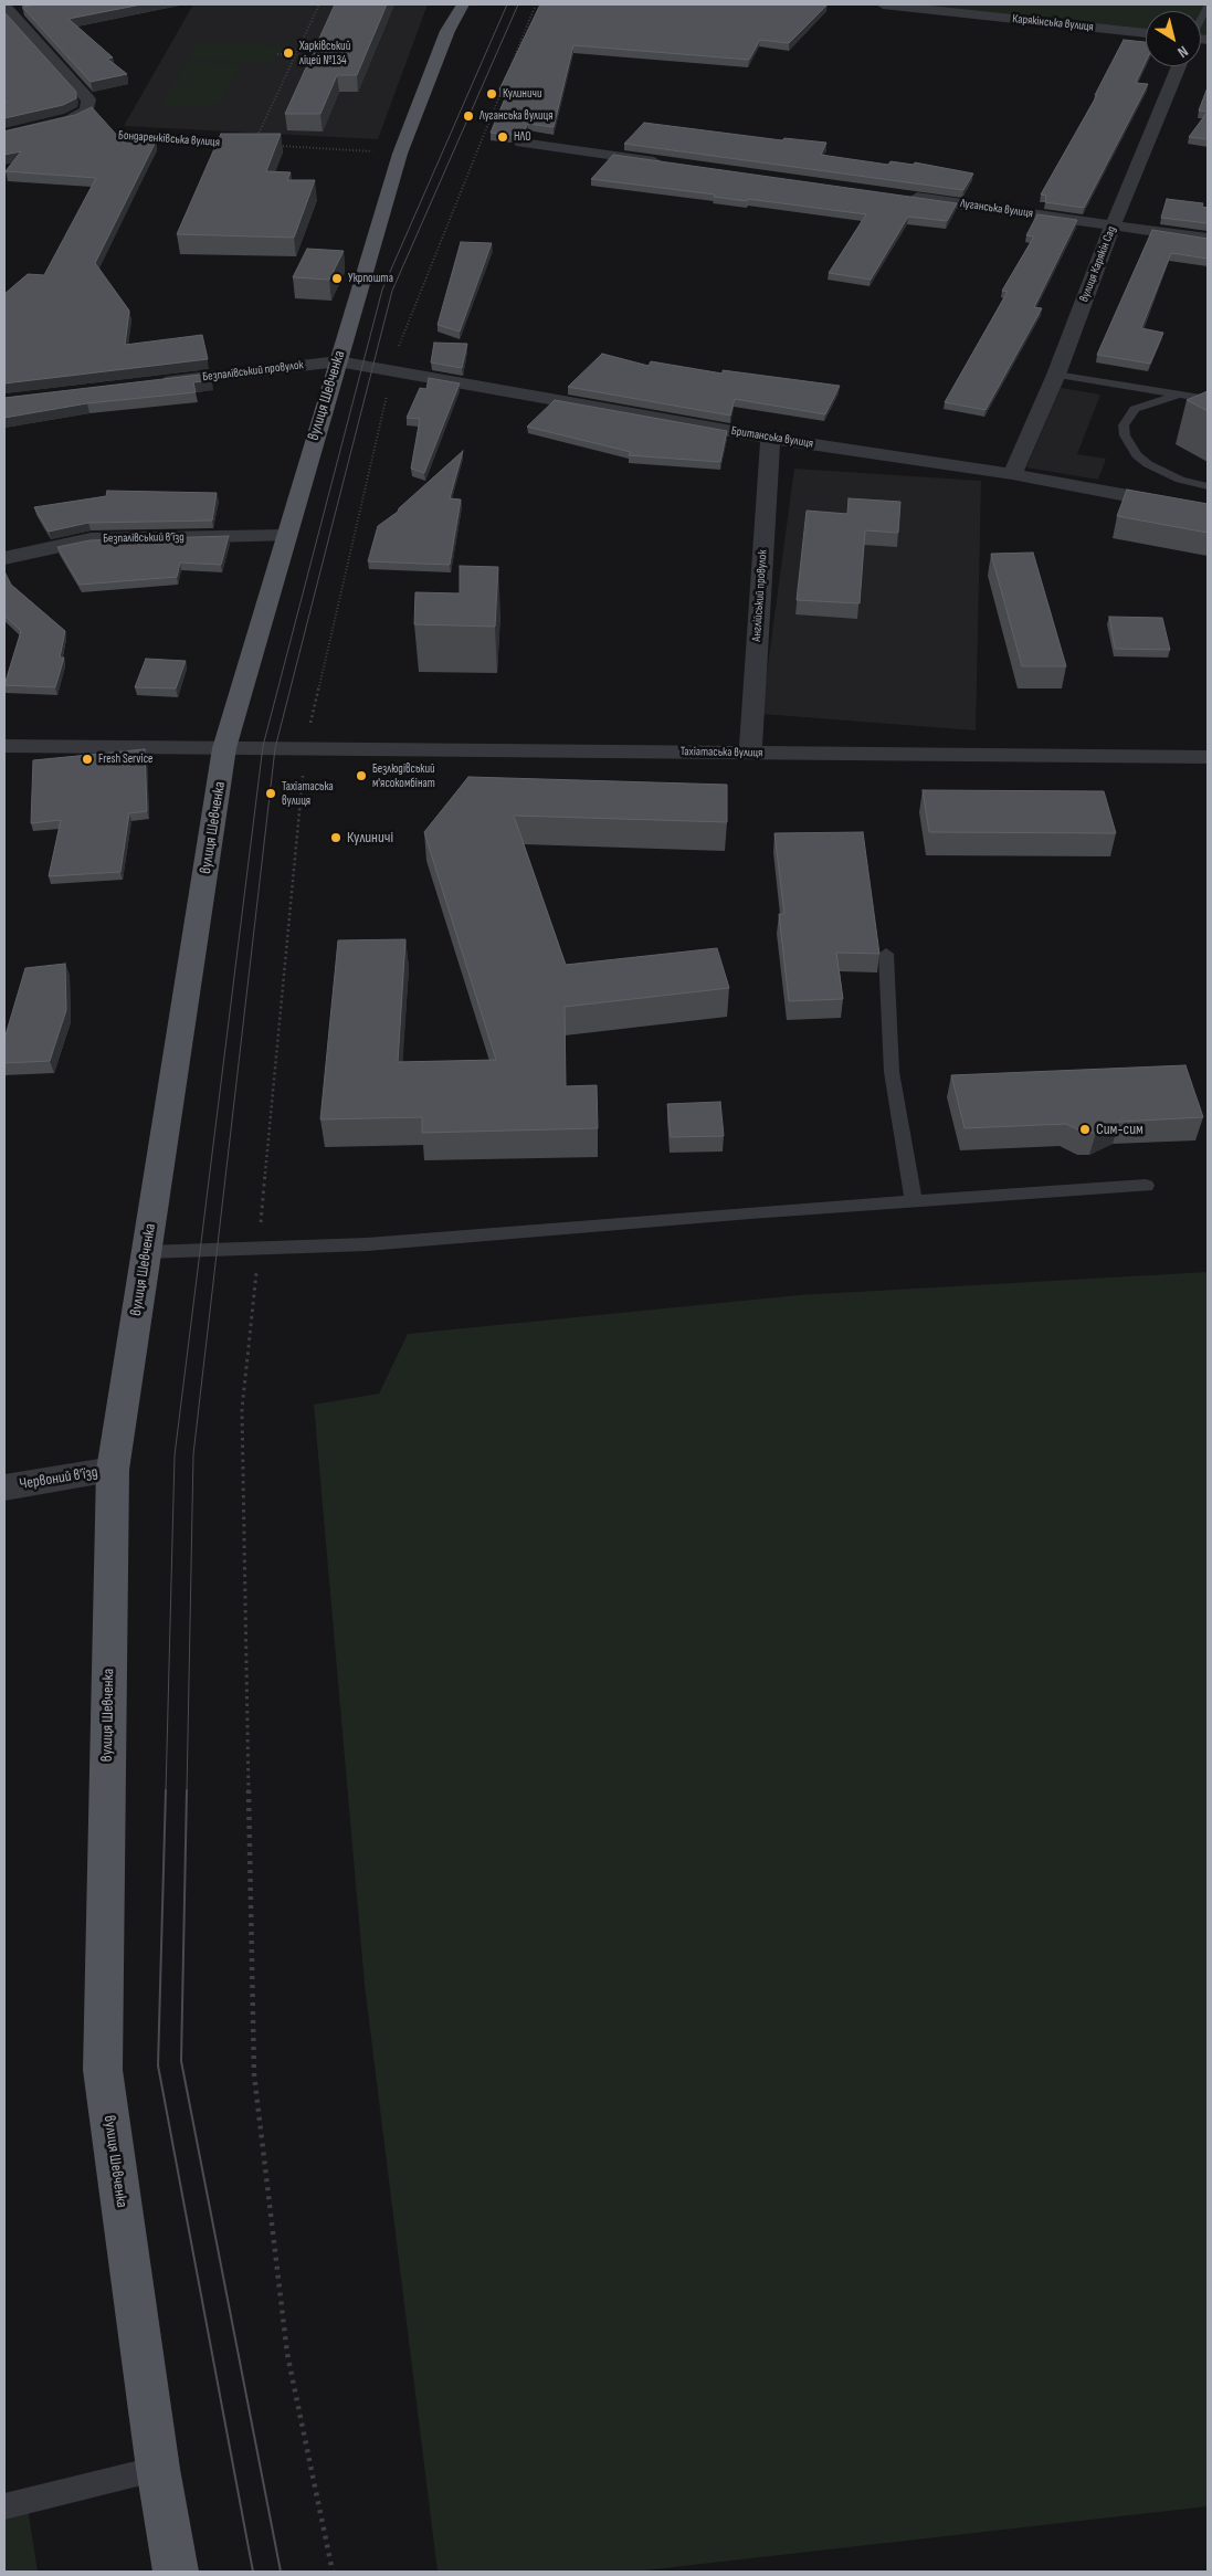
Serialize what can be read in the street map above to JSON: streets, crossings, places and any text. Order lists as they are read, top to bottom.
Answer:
{
  "streets": {
    "main road": ["вулиця Шевченка"],
    "street": [
      "Карякінська вулиця",
      "Луганська вулиця",
      "вулиця Карякін Сад",
      "Безпалівський провулок",
      "Британська вулиця",
      "Безпалівський в’їзд",
      "Англійський провулок",
      "Тахіатаська вулиця",
      "Червоний в’їзд"
    ],
    "path": ["Бондаренківська вулиця"]
  },
  "crossings": [
    ["Луганська вулиця", "вулиця Карякін Сад"],
    ["вулиця Карякін Сад", "Британська вулиця"],
    ["Безпалівський провулок", "вулиця Шевченка"],
    ["Безпалівський провулок", "Британська вулиця"],
    ["вулиця Шевченка", "Британська вулиця"],
    ["вулиця Шевченка", "Безпалівський в’їзд"],
    ["вулиця Шевченка", "Тахіатаська вулиця"],
    ["вулиця Шевченка", "Червоний в’їзд"],
    ["Британська вулиця", "Англійський провулок"],
    ["Англійський провулок", "Тахіатаська вулиця"]
  ],
  "places": [
    "Харківський ліцей №134",
    "Кулиничи",
    "Луганська вулиця",
    "НЛО",
    "Укрпошта",
    "Fresh Service",
    "Безлюдівський м'ясокомбінат",
    "Тахіатаська вулиця",
    "Кулиничі",
    "Сим-сим"
  ],
  "north": "bottom right"
}
